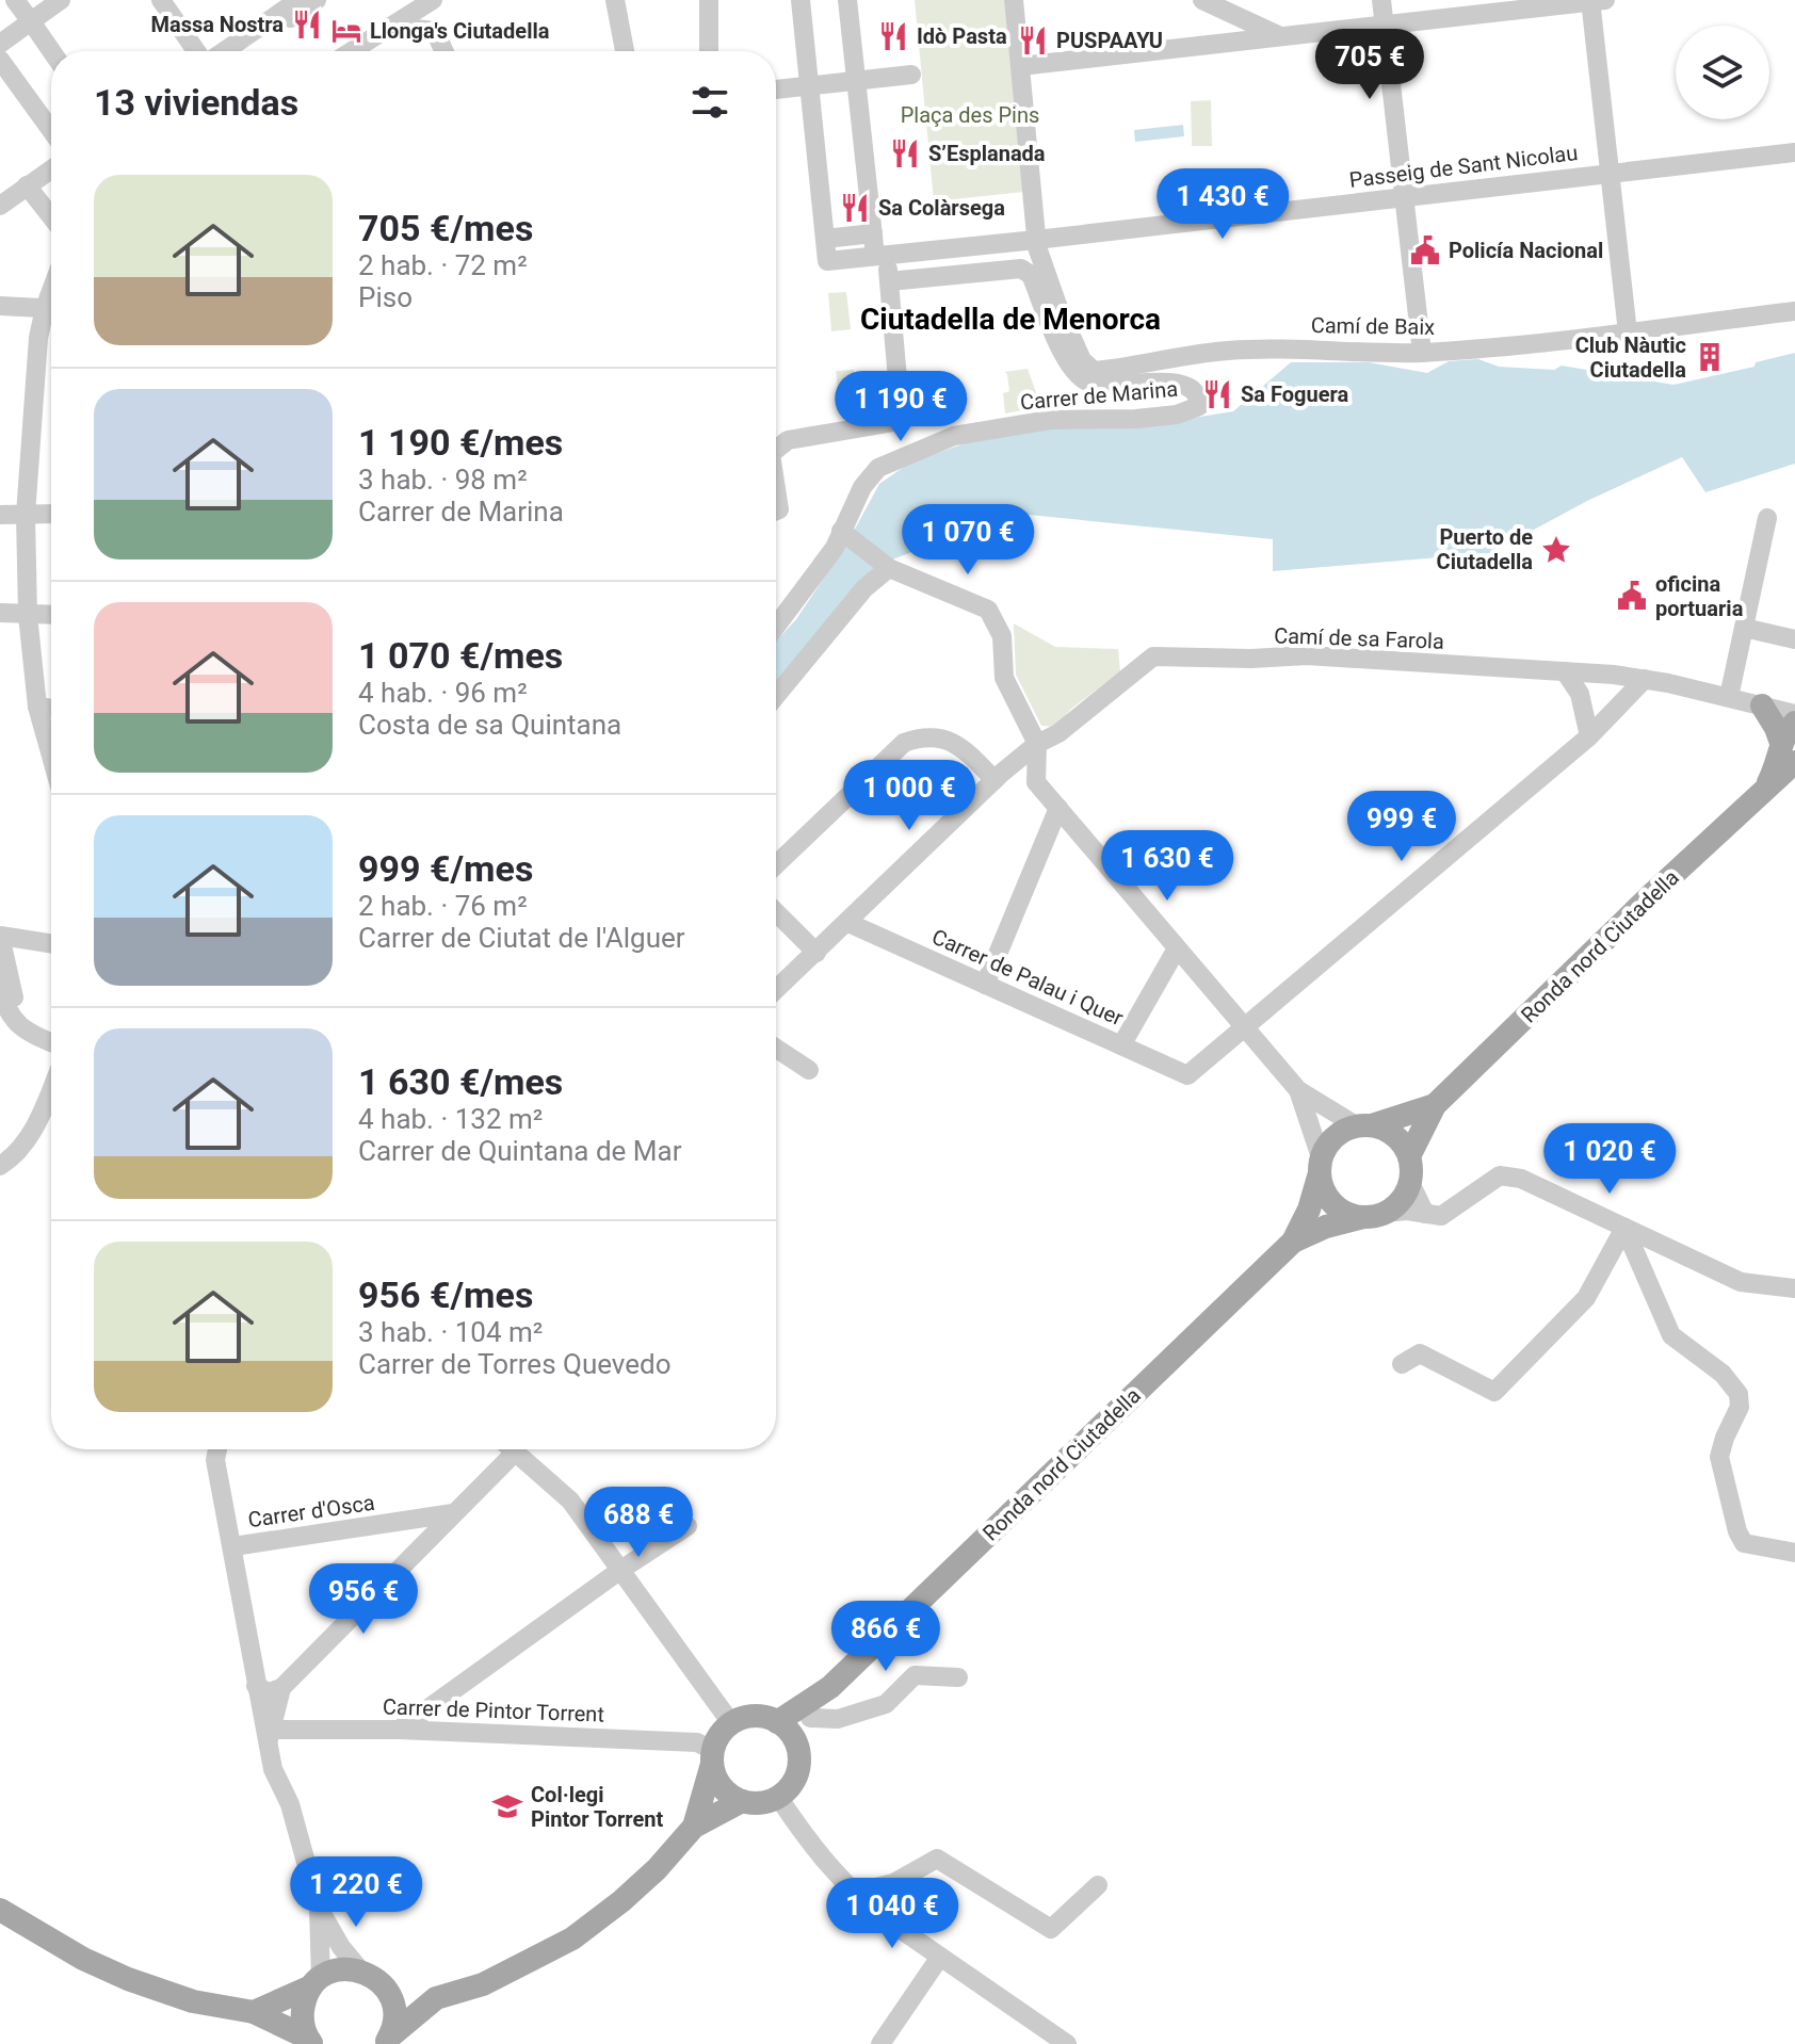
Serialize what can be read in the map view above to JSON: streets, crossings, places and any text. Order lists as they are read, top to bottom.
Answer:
{
  "streets": {
    "main road": ["Ronda nord Ciutadella"],
    "street": [
      "Passeig de Sant Nicolau",
      "Camí de Baix",
      "Carrer de Marina",
      "Camí de sa Farola",
      "Carrer de Palau i Quer",
      "Carrer d'Osca",
      "Carrer de Pintor Torrent"
    ]
  },
  "crossings": [
    ["Passeig de Sant Nicolau", "Camí de Baix"],
    ["Ronda nord Ciutadella", "Carrer de Pintor Torrent"]
  ],
  "districts": ["Ciutadella de Menorca"],
  "parks": ["Plaça des Pins"],
  "places": {
    "restaurant": [
      "Massa Nostra",
      "Idò Pasta",
      "PUSPAAYU",
      "S’Esplanada",
      "Sa Colàrsega",
      "Sa Foguera"
    ],
    "hotel": ["Llonga's Ciutadella"],
    "public building": ["Policía Nacional", "oficina portuaria"],
    "building": ["Club Nàutic Ciutadella"],
    "place": ["Puerto de Ciutadella"],
    "school or university": ["Col·legi Pintor Torrent"]
  },
  "page": {
    "price": [
      "705 €",
      "1 430 €",
      "1 190 €",
      "1 070 €",
      "1 000 €",
      "999 €",
      "1 630 €",
      "1 020 €",
      "688 €",
      "956 €",
      "866 €",
      "1 220 €",
      "1 040 €"
    ],
    "heading": "13 viviendas",
    "list": [
      {
        "name": "705 €/mes",
        "note": "2 hab. · 72 m² · Piso"
      },
      {
        "name": "1 190 €/mes",
        "note": "3 hab. · 98 m² · Carrer de Marina"
      },
      {
        "name": "1 070 €/mes",
        "note": "4 hab. · 96 m² · Costa de sa Quintana"
      },
      {
        "name": "999 €/mes",
        "note": "2 hab. · 76 m² · Carrer de Ciutat de l'Alguer"
      },
      {
        "name": "1 630 €/mes",
        "note": "4 hab. · 132 m² · Carrer de Quintana de Mar"
      },
      {
        "name": "956 €/mes",
        "note": "3 hab. · 104 m² · Carrer de Torres Quevedo"
      }
    ]
  }
}
